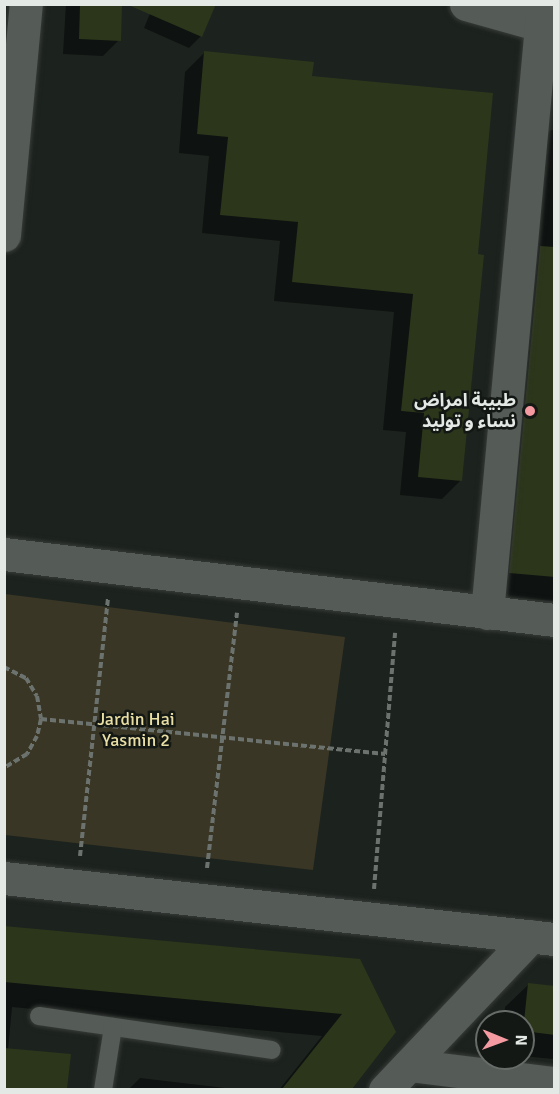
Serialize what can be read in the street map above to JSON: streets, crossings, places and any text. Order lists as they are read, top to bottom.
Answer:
{
  "parks": ["Jardin Hai Yasmin 2"],
  "places": ["طبيبة امراض نساء و توليد"],
  "north": "right"
}
